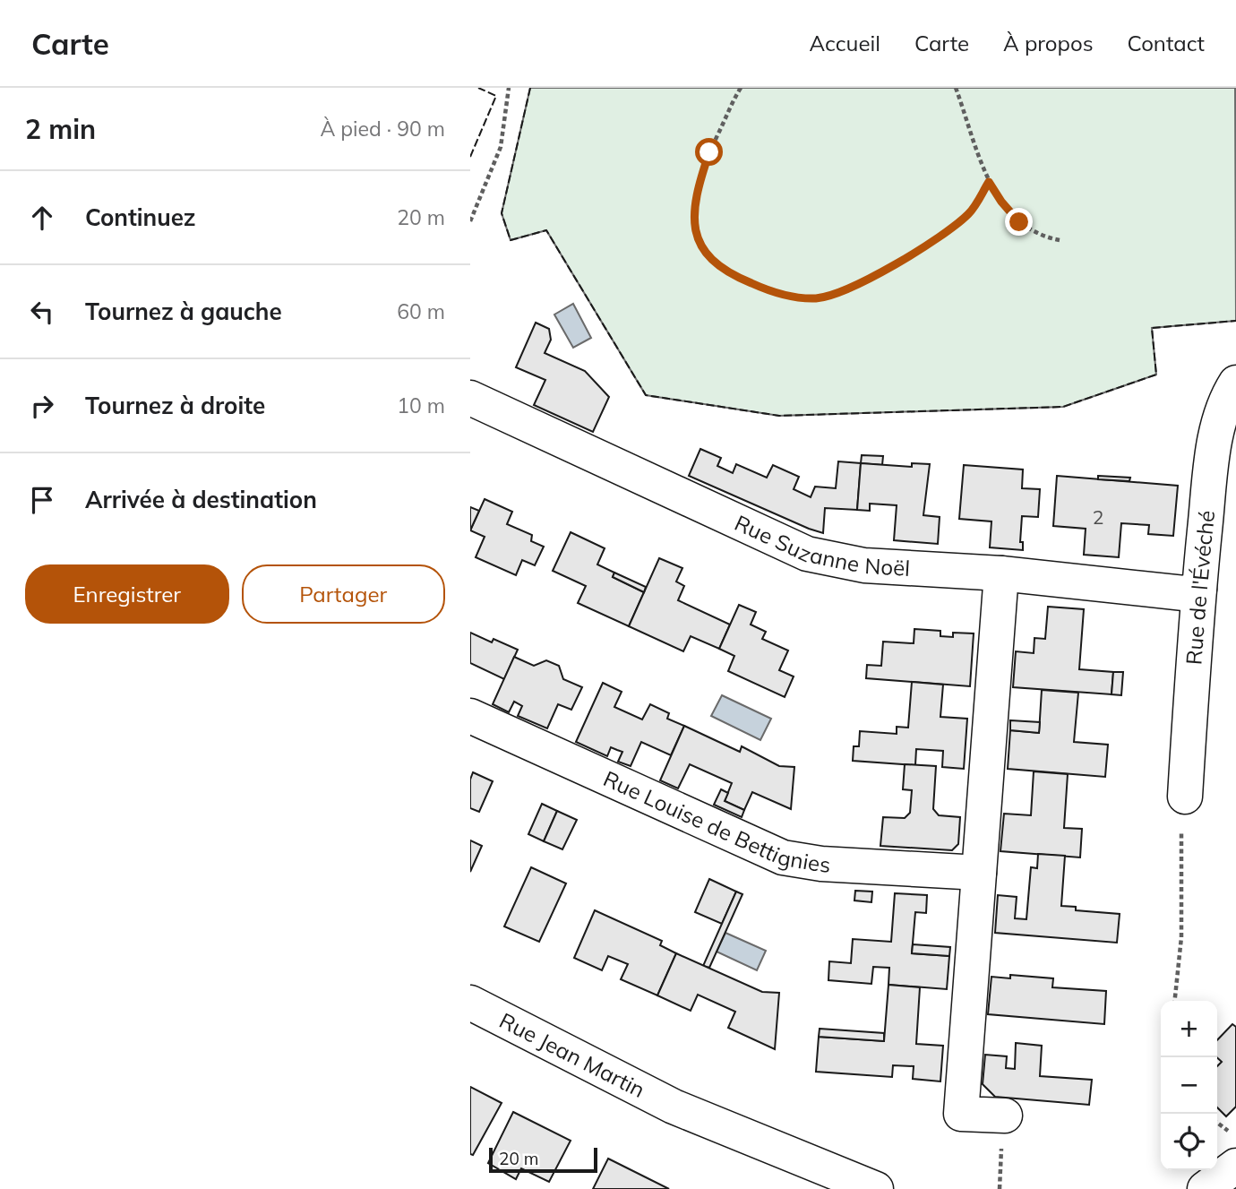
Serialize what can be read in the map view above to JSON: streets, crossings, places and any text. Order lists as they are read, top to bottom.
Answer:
{
  "streets": {
    "street": [
      "Rue Suzanne Noël",
      "Rue de l'Évéché",
      "Rue Louise de Bettignies",
      "Rue Jean Martin"
    ]
  },
  "crossings": [
    ["Rue Suzanne Noël", "Rue de l'Évéché"]
  ],
  "house_numbers": ["2"],
  "scale_bar": "20 m",
  "page": {
    "header": "Carte",
    "nav": [
      "Accueil",
      "Carte",
      "À propos",
      "Contact"
    ],
    "heading": ["2 min", "À pied · 90 m"],
    "list": [
      ["Continuez", "20 m"],
      ["Tournez à gauche", "60 m"],
      ["Tournez à droite", "10 m"],
      "Arrivée à destination"
    ],
    "buttons": ["Enregistrer", "Partager"],
    "map_buttons": ["+", "−"],
    "scale": "20 m"
  }
}
